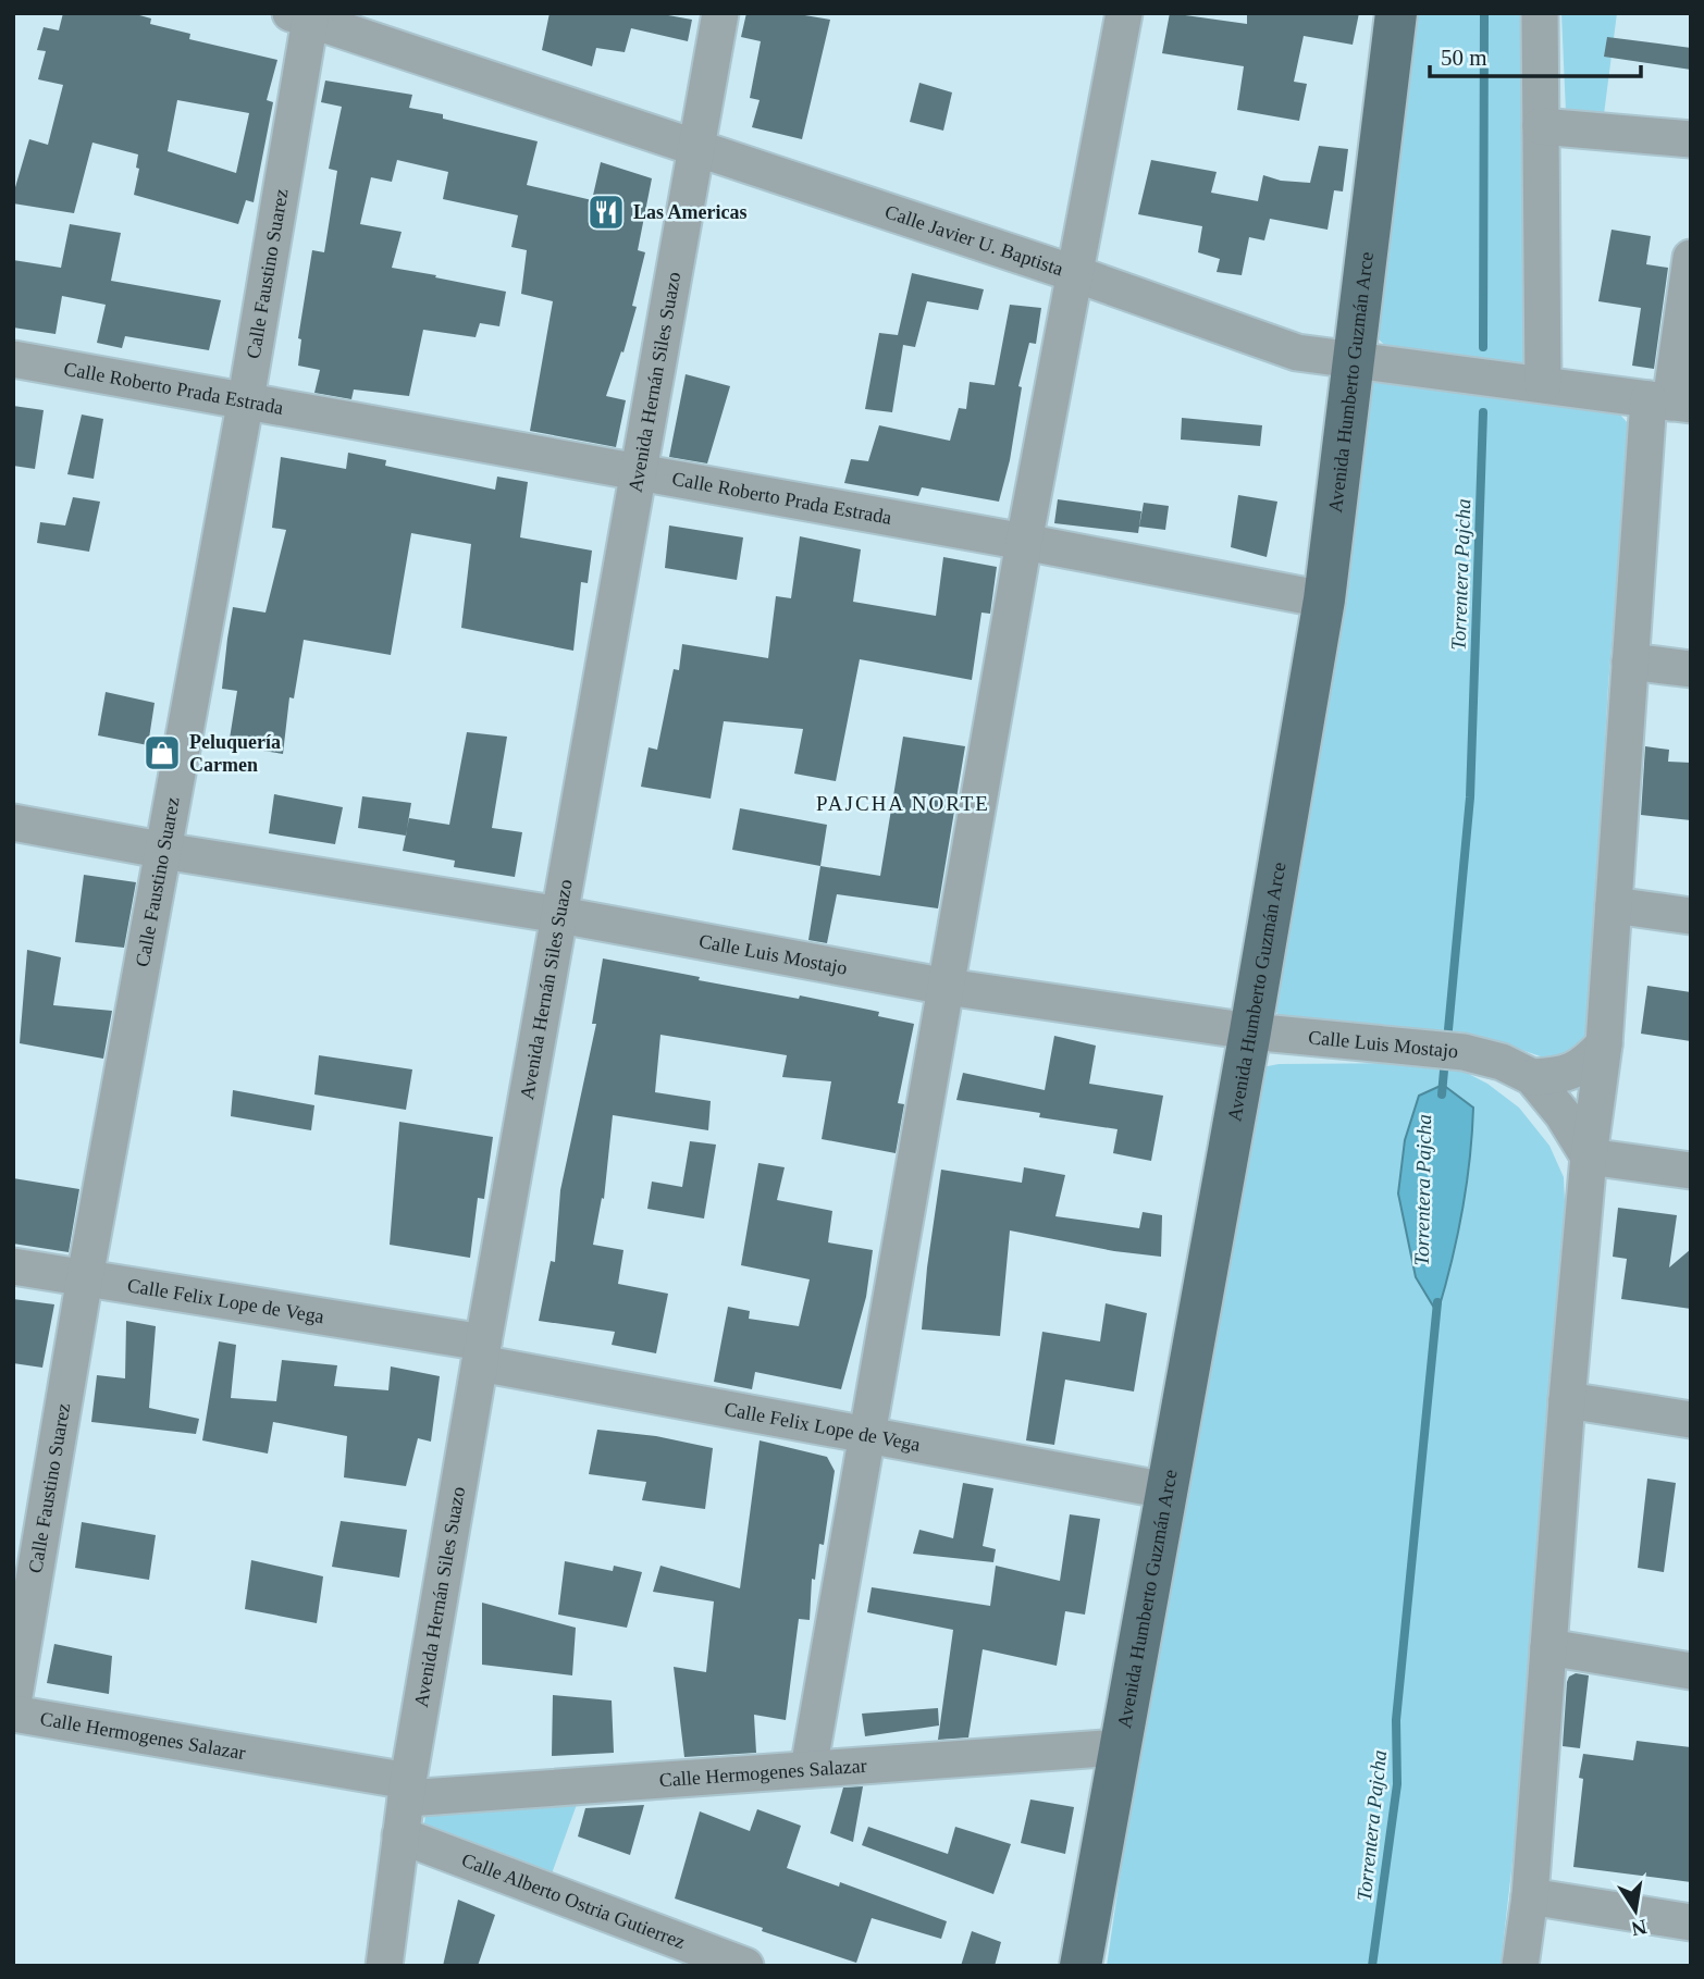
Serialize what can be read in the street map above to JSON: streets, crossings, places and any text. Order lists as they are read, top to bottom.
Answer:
{
  "streets": {
    "main road": ["Avenida Humberto Guzmán Arce"],
    "street": [
      "Calle Javier U. Baptista",
      "Calle Faustino Suarez",
      "Avenida Hernán Siles Suazo",
      "Calle Roberto Prada Estrada",
      "Calle Luis Mostajo",
      "Calle Felix Lope de Vega",
      "Calle Hermogenes Salazar",
      "Calle Alberto Ostria Gutierrez"
    ]
  },
  "crossings": [
    ["Calle Javier U. Baptista", "Calle Faustino Suarez"],
    ["Calle Javier U. Baptista", "Avenida Hernán Siles Suazo"],
    ["Calle Javier U. Baptista", "Avenida Humberto Guzmán Arce"],
    ["Calle Faustino Suarez", "Calle Roberto Prada Estrada"],
    ["Calle Faustino Suarez", "Calle Luis Mostajo"],
    ["Calle Faustino Suarez", "Calle Felix Lope de Vega"],
    ["Avenida Hernán Siles Suazo", "Calle Roberto Prada Estrada"],
    ["Avenida Hernán Siles Suazo", "Calle Luis Mostajo"],
    ["Avenida Hernán Siles Suazo", "Calle Felix Lope de Vega"],
    ["Avenida Hernán Siles Suazo", "Calle Hermogenes Salazar"],
    ["Avenida Hernán Siles Suazo", "Calle Alberto Ostria Gutierrez"],
    ["Avenida Humberto Guzmán Arce", "Calle Roberto Prada Estrada"],
    ["Avenida Humberto Guzmán Arce", "Calle Luis Mostajo"],
    ["Avenida Humberto Guzmán Arce", "Calle Felix Lope de Vega"],
    ["Avenida Humberto Guzmán Arce", "Calle Hermogenes Salazar"]
  ],
  "districts": ["PAJCHA NORTE"],
  "water": ["Torrentera Pajcha"],
  "places": {
    "restaurant": ["Las Americas"],
    "shop": ["Peluquería Carmen"]
  },
  "scale_bar": "50 m",
  "north": "bottom"
}
